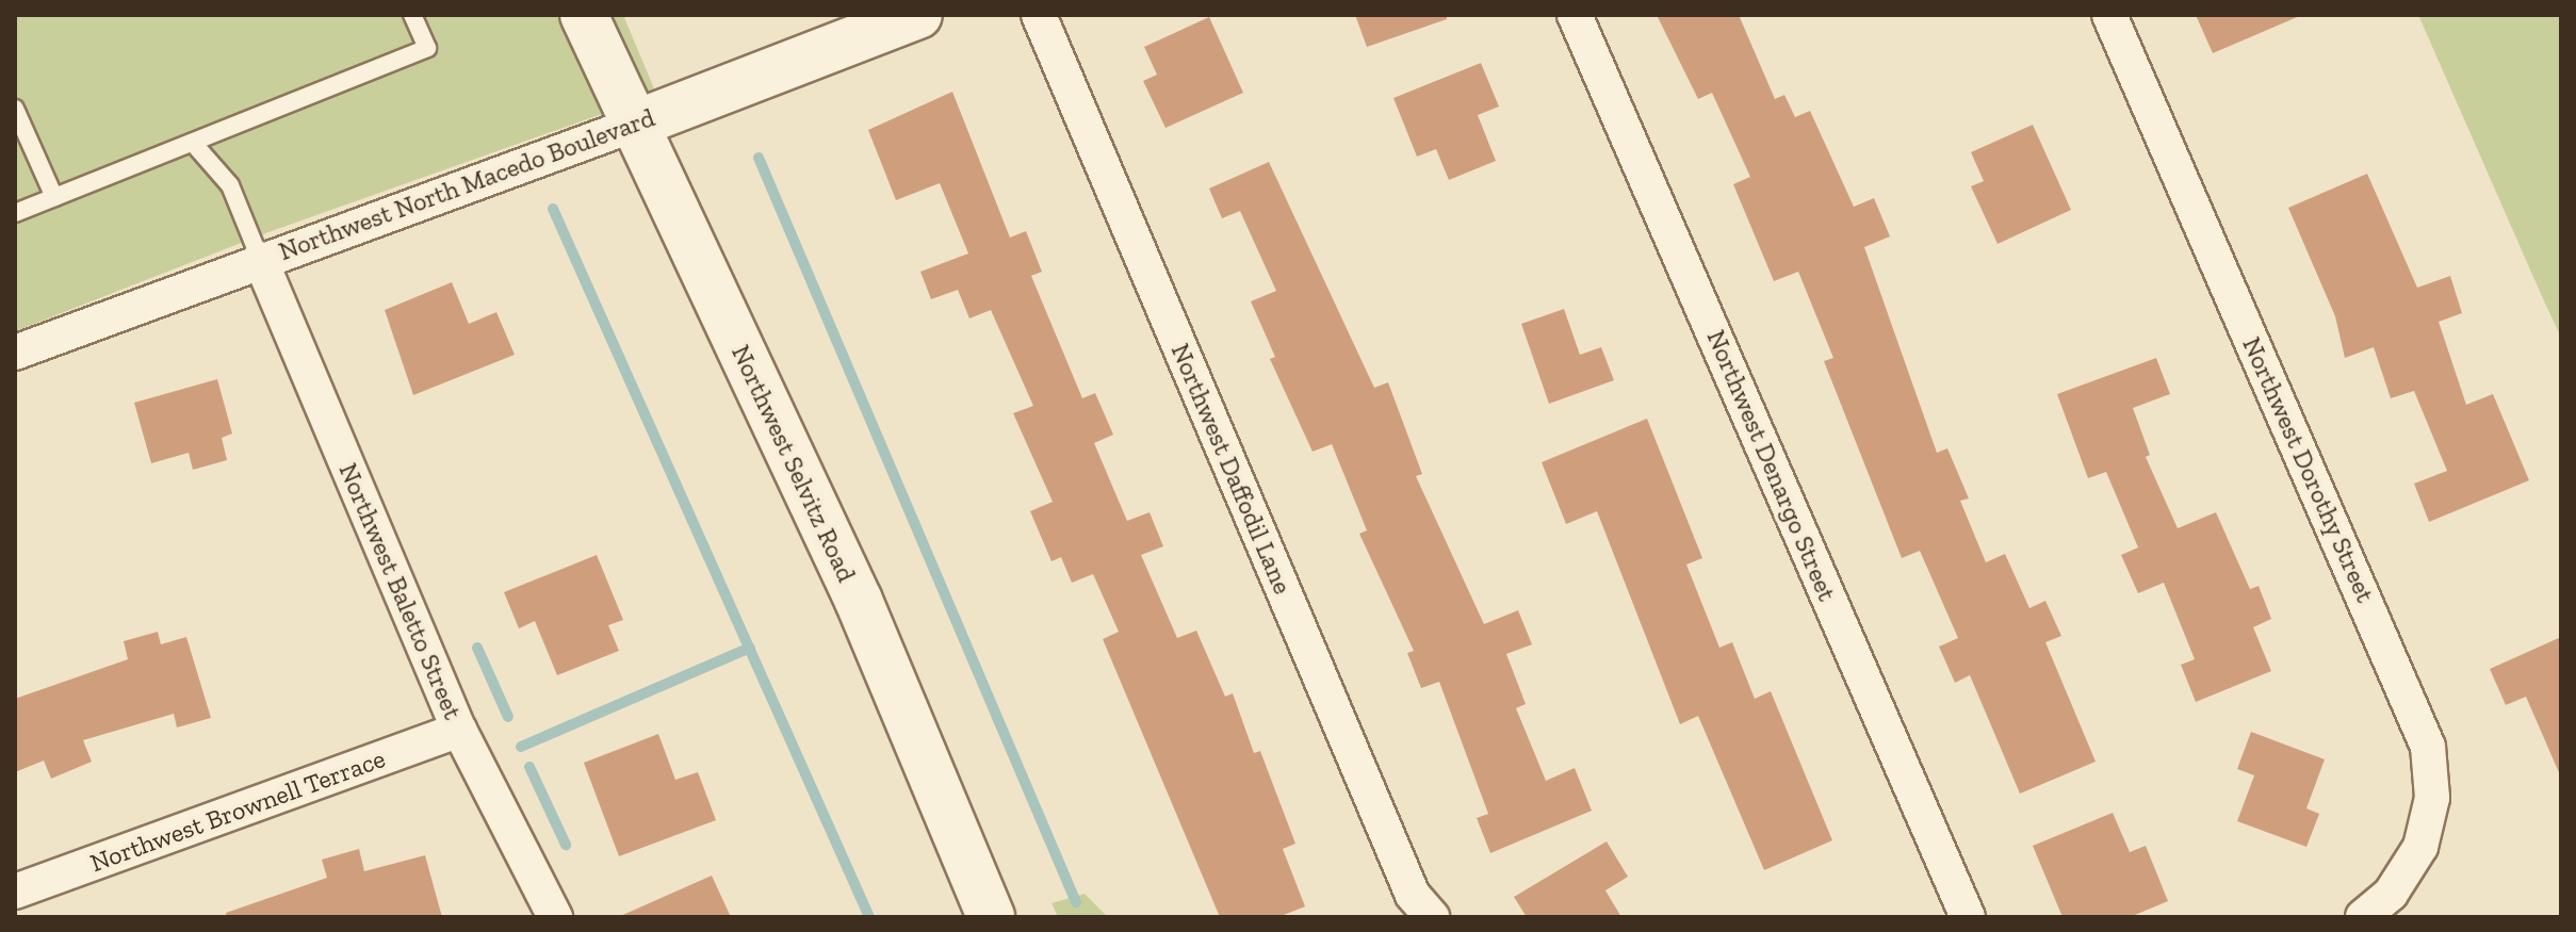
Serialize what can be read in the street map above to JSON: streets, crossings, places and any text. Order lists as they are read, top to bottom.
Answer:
{
  "streets": {
    "street": [
      "Northwest North Macedo Boulevard",
      "Northwest Selvitz Road",
      "Northwest Denargo Street",
      "Northwest Daffodil Lane",
      "Northwest Dorothy Street",
      "Northwest Baletto Street",
      "Northwest Brownell Terrace"
    ]
  },
  "crossings": [
    ["Northwest North Macedo Boulevard", "Northwest Selvitz Road"],
    ["Northwest North Macedo Boulevard", "Northwest Baletto Street"],
    ["Northwest Baletto Street", "Northwest Brownell Terrace"]
  ]
}
